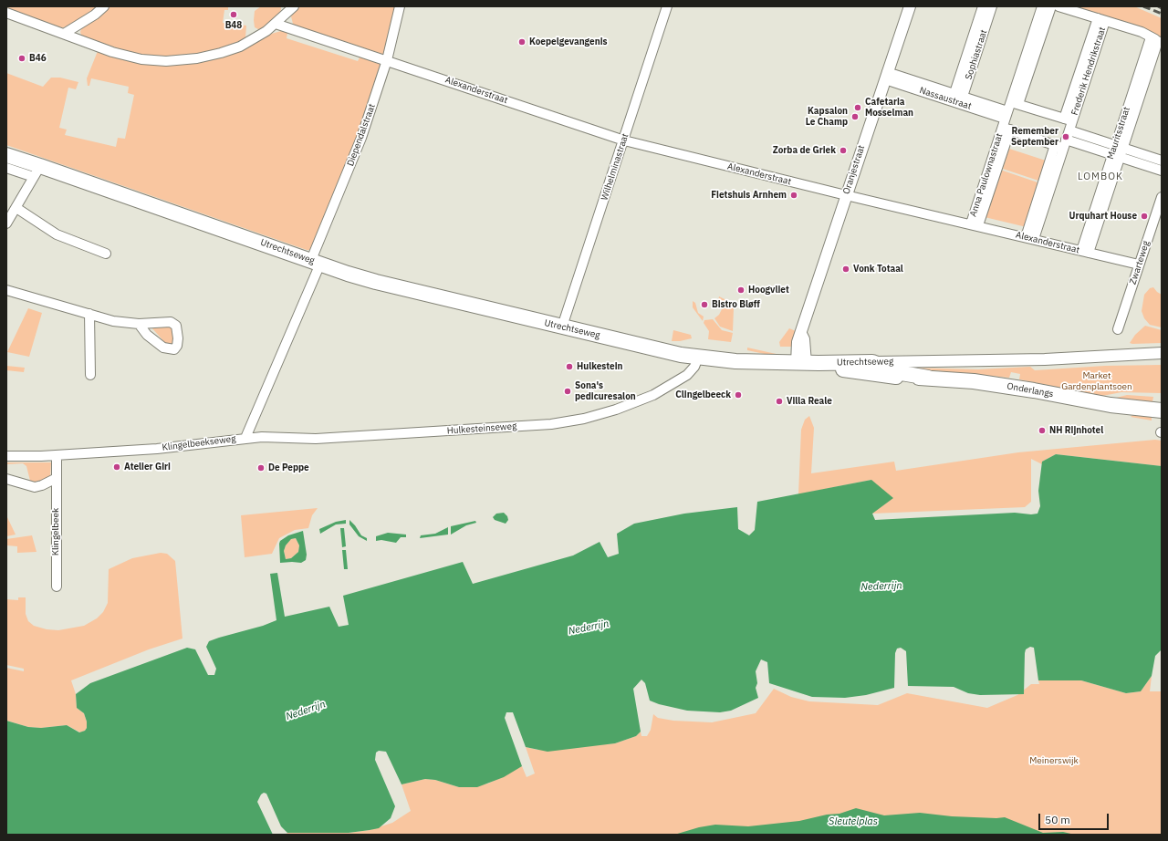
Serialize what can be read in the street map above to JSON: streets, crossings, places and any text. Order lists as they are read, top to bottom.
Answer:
{
  "streets": {
    "main road": ["Utrechtseweg", "Onderlangs"],
    "street": [
      "Sophiastraat",
      "Frederik Hendrikstraat",
      "Alexanderstraat",
      "Nassaustraat",
      "Mauritsstraat",
      "Diependalstraat",
      "Wilhelminastraat",
      "Oranjestraat",
      "Anna Paulownastraat",
      "Zwarteweg",
      "Hulkesteinseweg",
      "Klingelbeekseweg",
      "Klingelbeek"
    ]
  },
  "crossings": [
    ["Sophiastraat", "Nassaustraat"],
    ["Frederik Hendrikstraat", "Nassaustraat"],
    ["Alexanderstraat", "Mauritsstraat"],
    ["Alexanderstraat", "Diependalstraat"],
    ["Alexanderstraat", "Wilhelminastraat"],
    ["Alexanderstraat", "Oranjestraat"],
    ["Alexanderstraat", "Anna Paulownastraat"],
    ["Alexanderstraat", "Zwarteweg"],
    ["Nassaustraat", "Mauritsstraat"],
    ["Nassaustraat", "Oranjestraat"],
    ["Nassaustraat", "Anna Paulownastraat"],
    ["Diependalstraat", "Utrechtseweg"],
    ["Diependalstraat", "Klingelbeekseweg"],
    ["Wilhelminastraat", "Utrechtseweg"],
    ["Oranjestraat", "Utrechtseweg"],
    ["Oranjestraat", "Onderlangs"],
    ["Utrechtseweg", "Onderlangs"],
    ["Utrechtseweg", "Hulkesteinseweg"],
    ["Utrechtseweg", "Klingelbeekseweg"],
    ["Hulkesteinseweg", "Klingelbeekseweg"],
    ["Klingelbeekseweg", "Klingelbeek"]
  ],
  "districts": ["LOMBOK"],
  "water": ["Nederrijn", "Sleutelplas"],
  "parks": ["Market Gardenplantsoen", "Meinerswijk"],
  "places": [
    "B48",
    "Koepelgevangenis",
    "B46",
    "Cafetaria Mosselman",
    "Kapsalon Le Champ",
    "Remember September",
    "Zorba de Griek",
    "Fietshuis Arnhem",
    "Urquhart House",
    "Vonk Totaal",
    "Hoogvliet",
    "Bistro Bløff",
    "Hulkestein",
    "Sona's pedicuresalon",
    "Clingelbeeck",
    "Villa Reale",
    "NH Rijnhotel",
    "Atelier Giri",
    "De Peppe"
  ],
  "scale_bar": "50 m"
}
